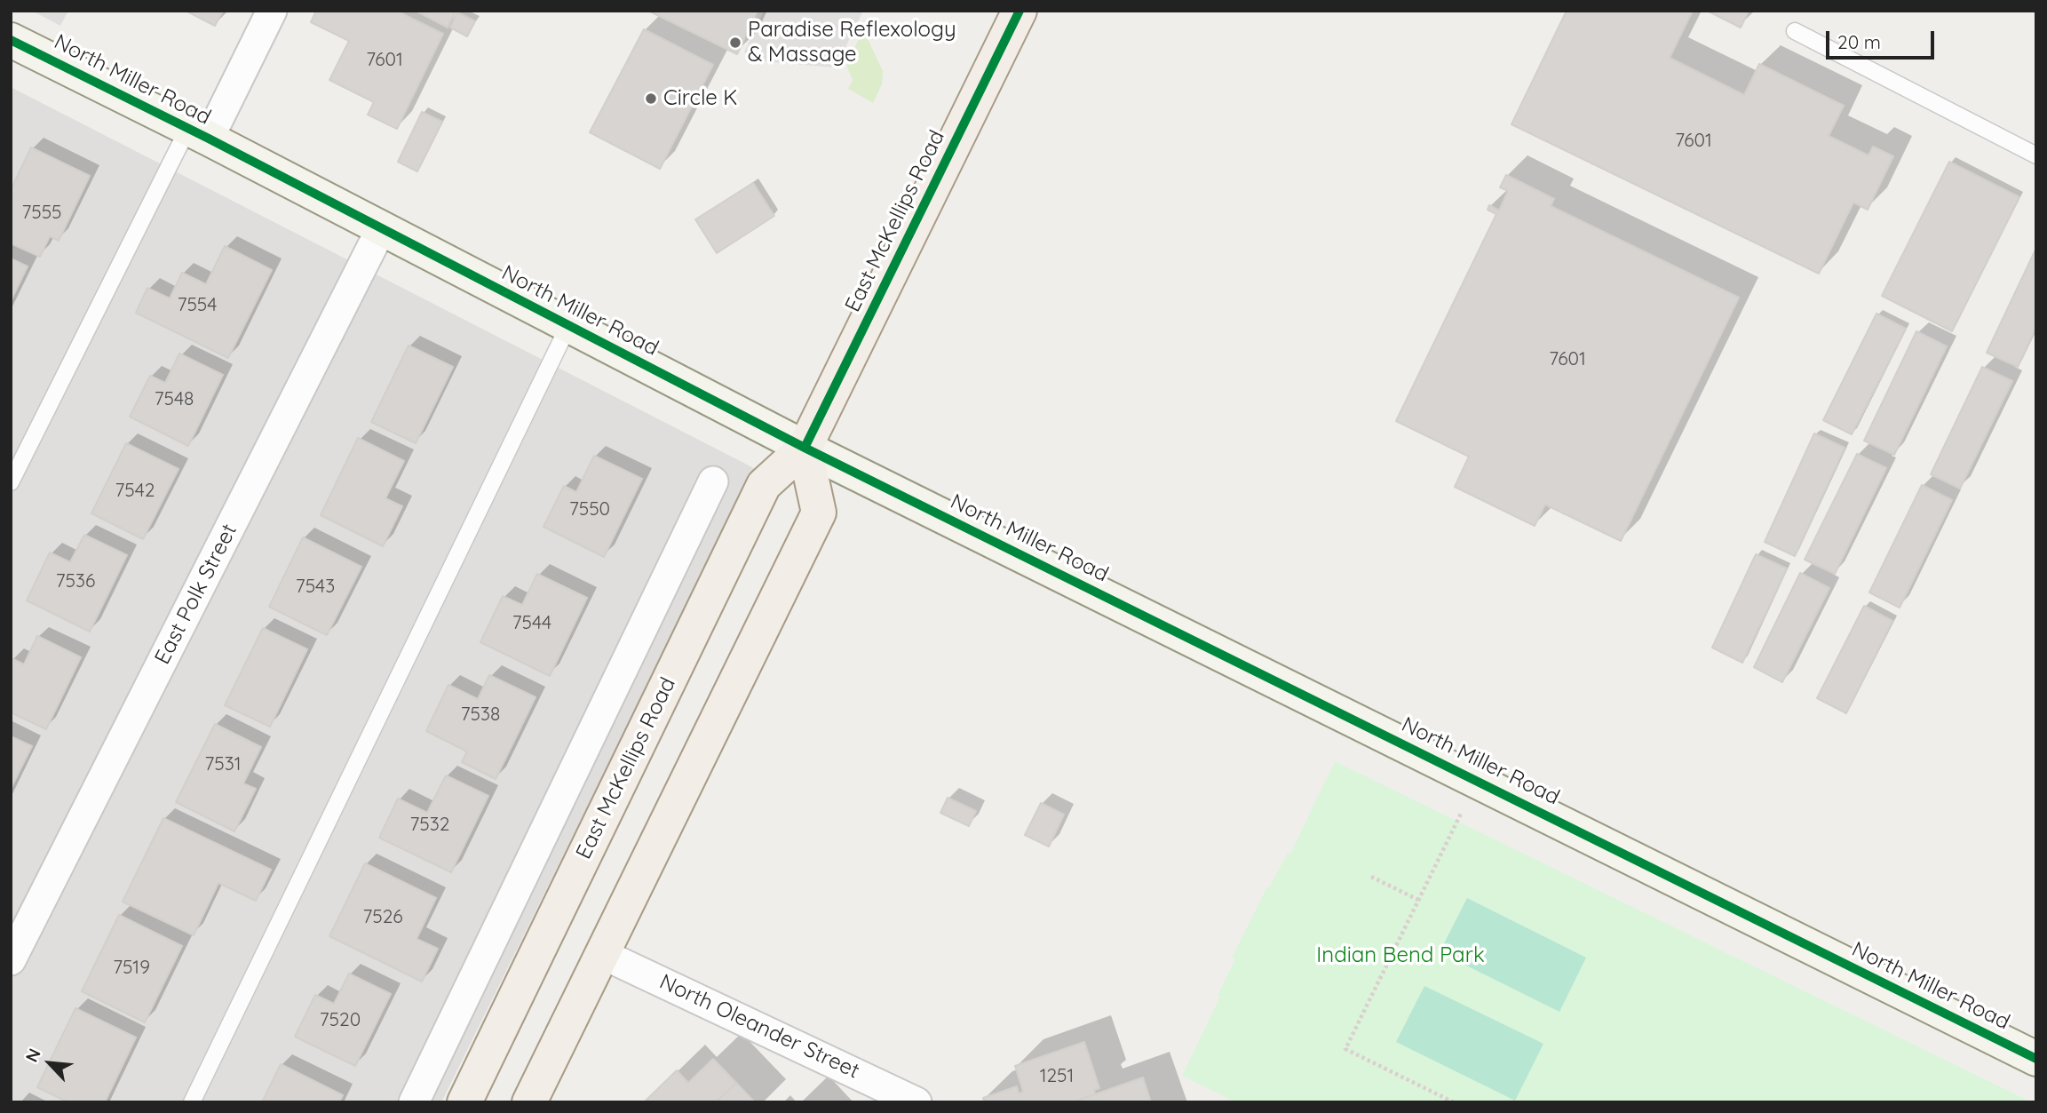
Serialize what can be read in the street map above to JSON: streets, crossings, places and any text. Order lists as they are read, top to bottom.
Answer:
{
  "streets": {
    "main road": ["East McKellips Road"],
    "street": ["North Miller Road", "East Polk Street", "North Oleander Street"]
  },
  "crossings": [
    ["North Miller Road", "East McKellips Road"],
    ["North Miller Road", "East Polk Street"]
  ],
  "parks": ["Indian Bend Park"],
  "places": ["Paradise Reflexology & Massage", "Circle K"],
  "house_numbers": [
    "7601",
    "7601",
    "7555",
    "7554",
    "7601",
    "7548",
    "7542",
    "7550",
    "7536",
    "7543",
    "7544",
    "7538",
    "7531",
    "7532",
    "7526",
    "7519",
    "7520",
    "1251"
  ],
  "scale_bar": "20 m",
  "north": "top left"
}
